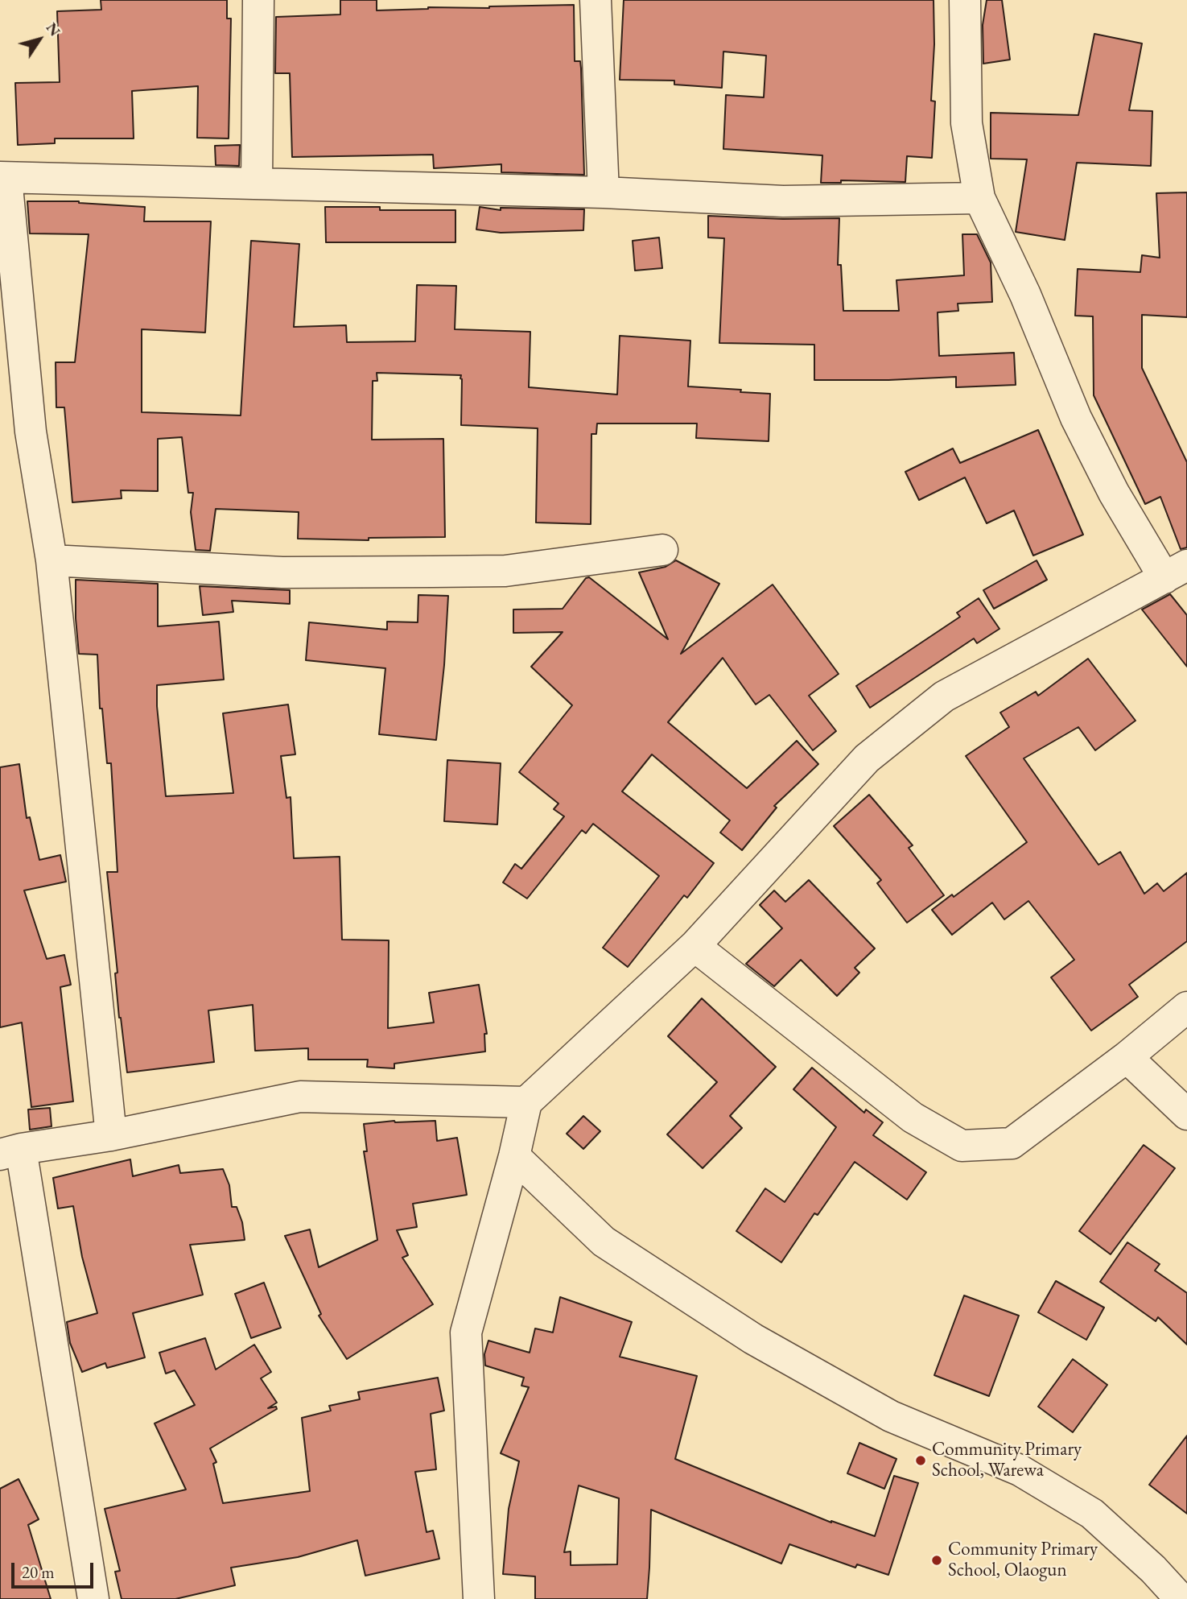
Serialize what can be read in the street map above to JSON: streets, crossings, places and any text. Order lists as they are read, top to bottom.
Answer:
{
  "places": ["Community Primary School, Warewa", "Community Primary School, Olaogun"],
  "scale_bar": "20 m",
  "north": "top right"
}
